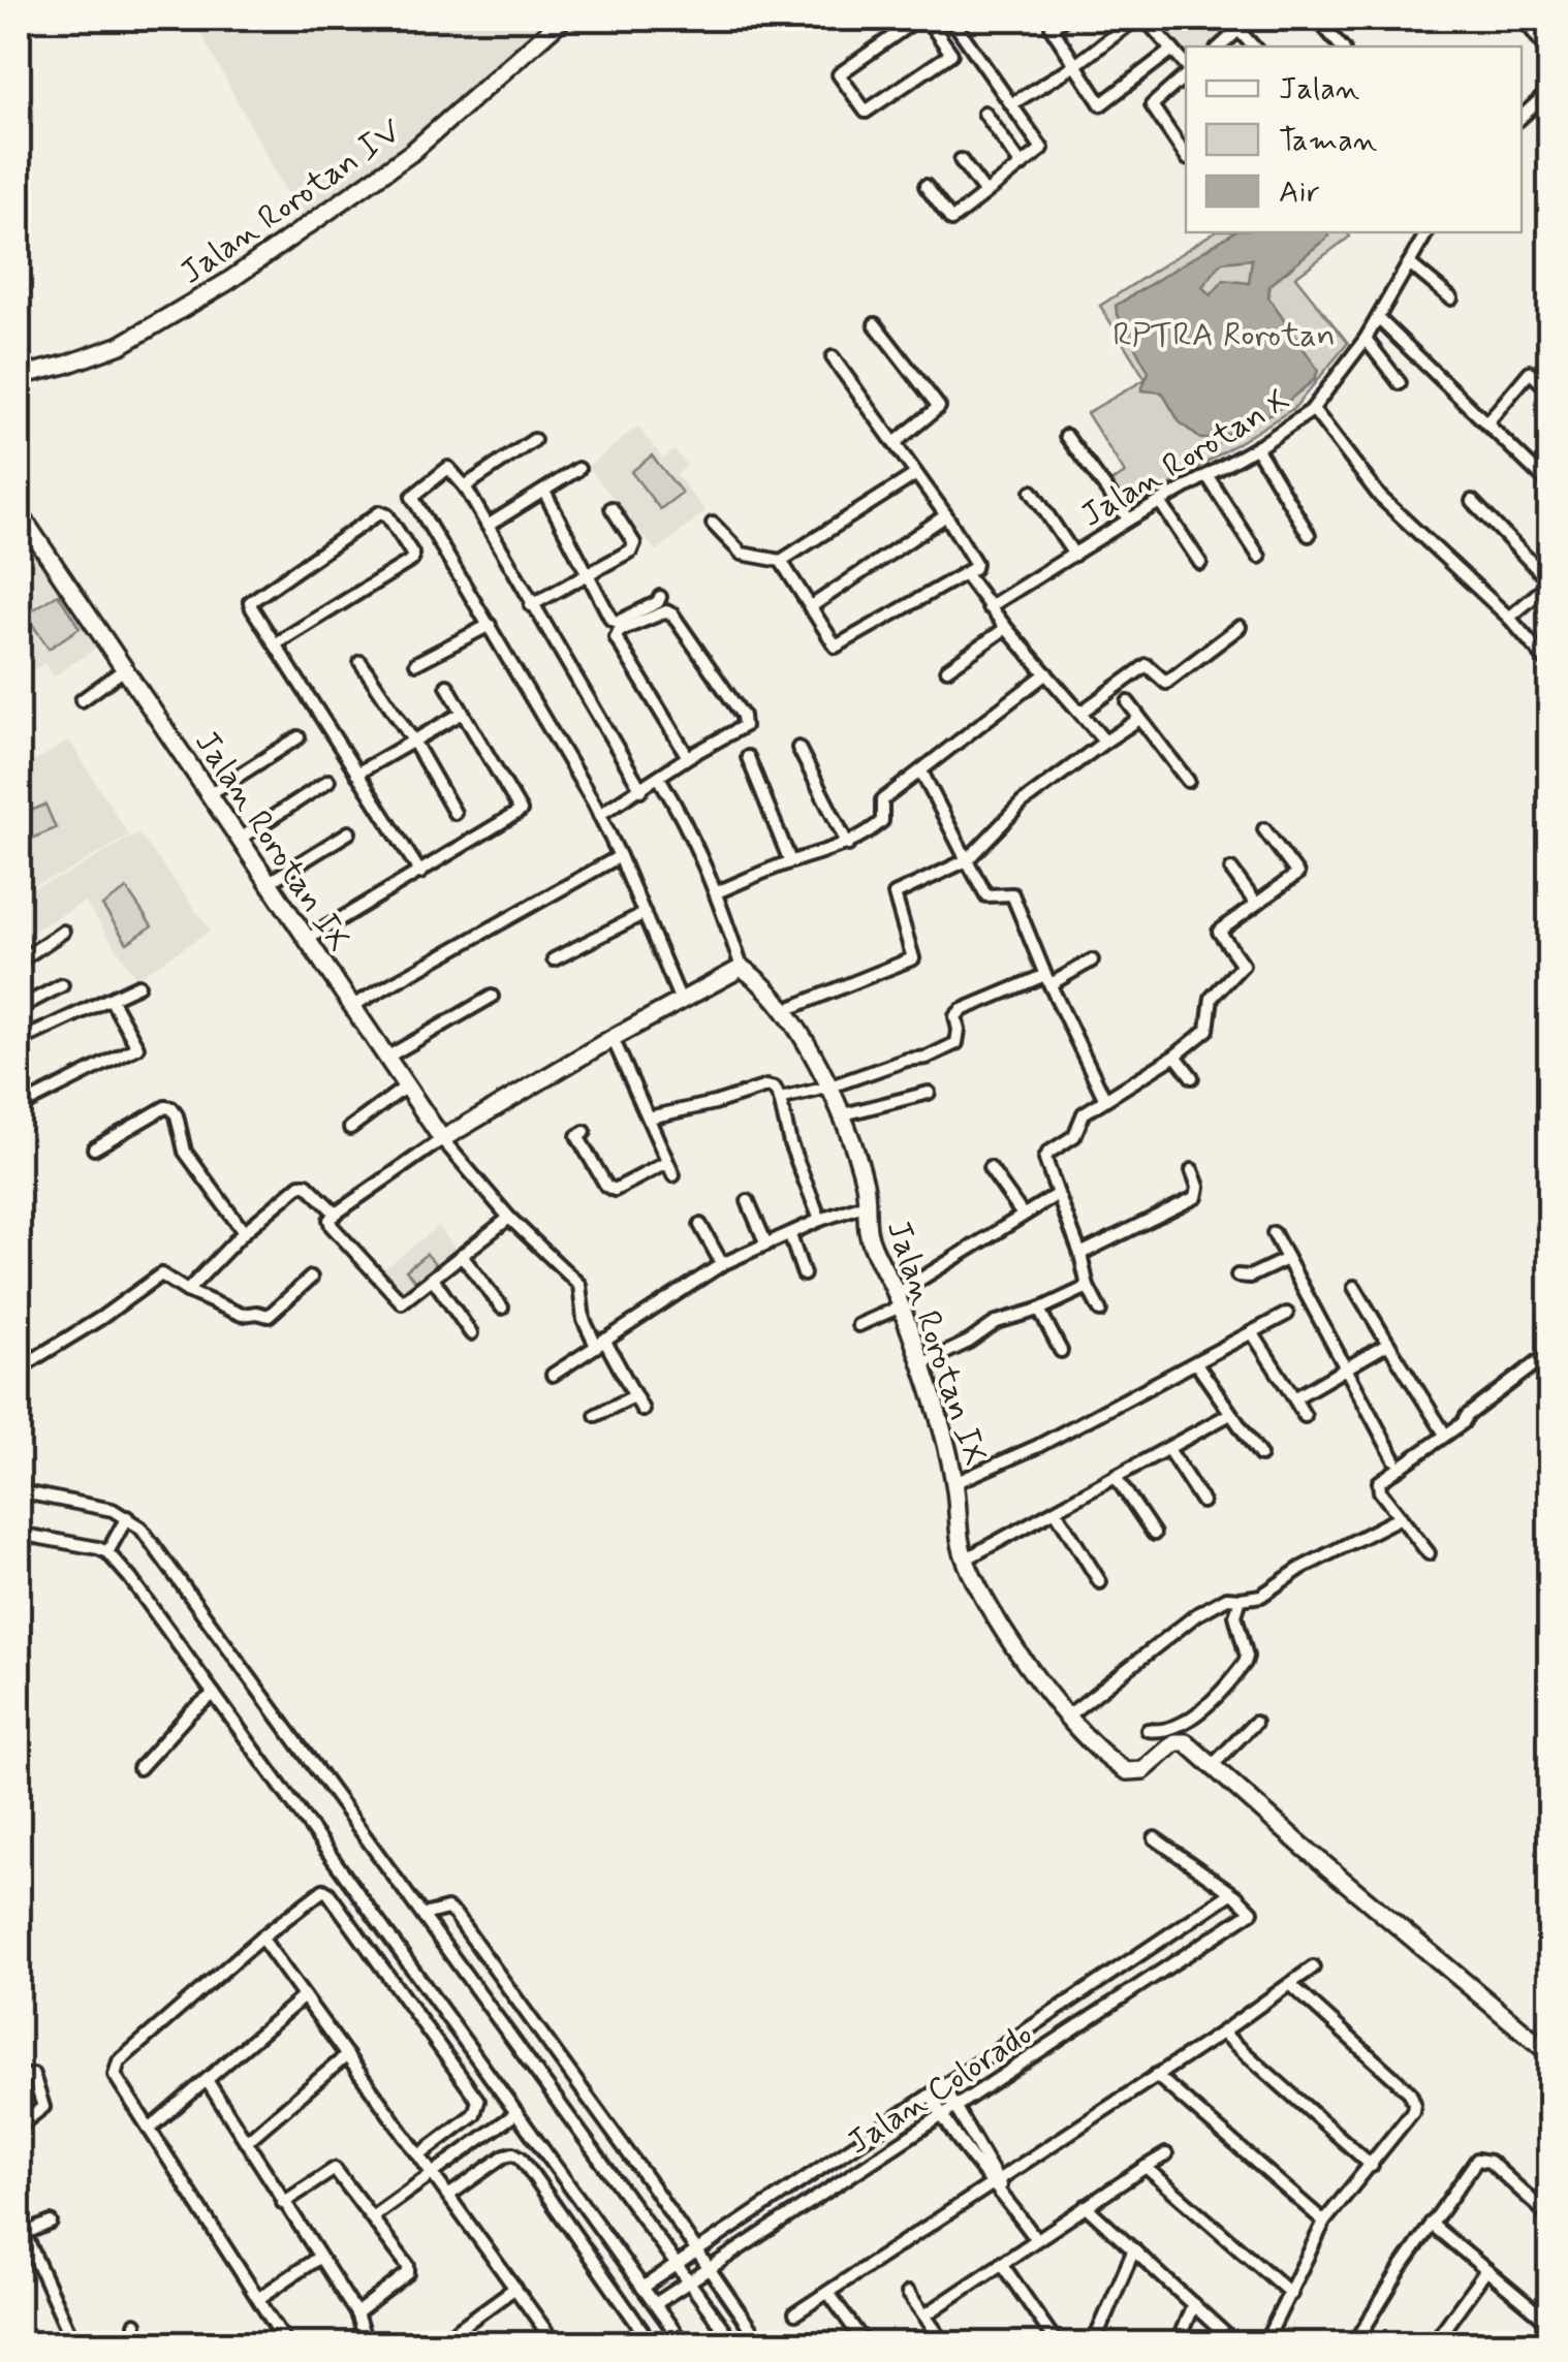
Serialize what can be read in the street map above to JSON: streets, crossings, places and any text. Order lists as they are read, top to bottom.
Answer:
{
  "streets": {
    "street": [
      "Jalan Rorotan IV",
      "Jalan Rorotan X",
      "Jalan Rorotan IX",
      "Jalan Colorado"
    ]
  },
  "parks": ["RPTRA Rorotan"],
  "legend": ["Jalan", "Taman", "Air"]
}
